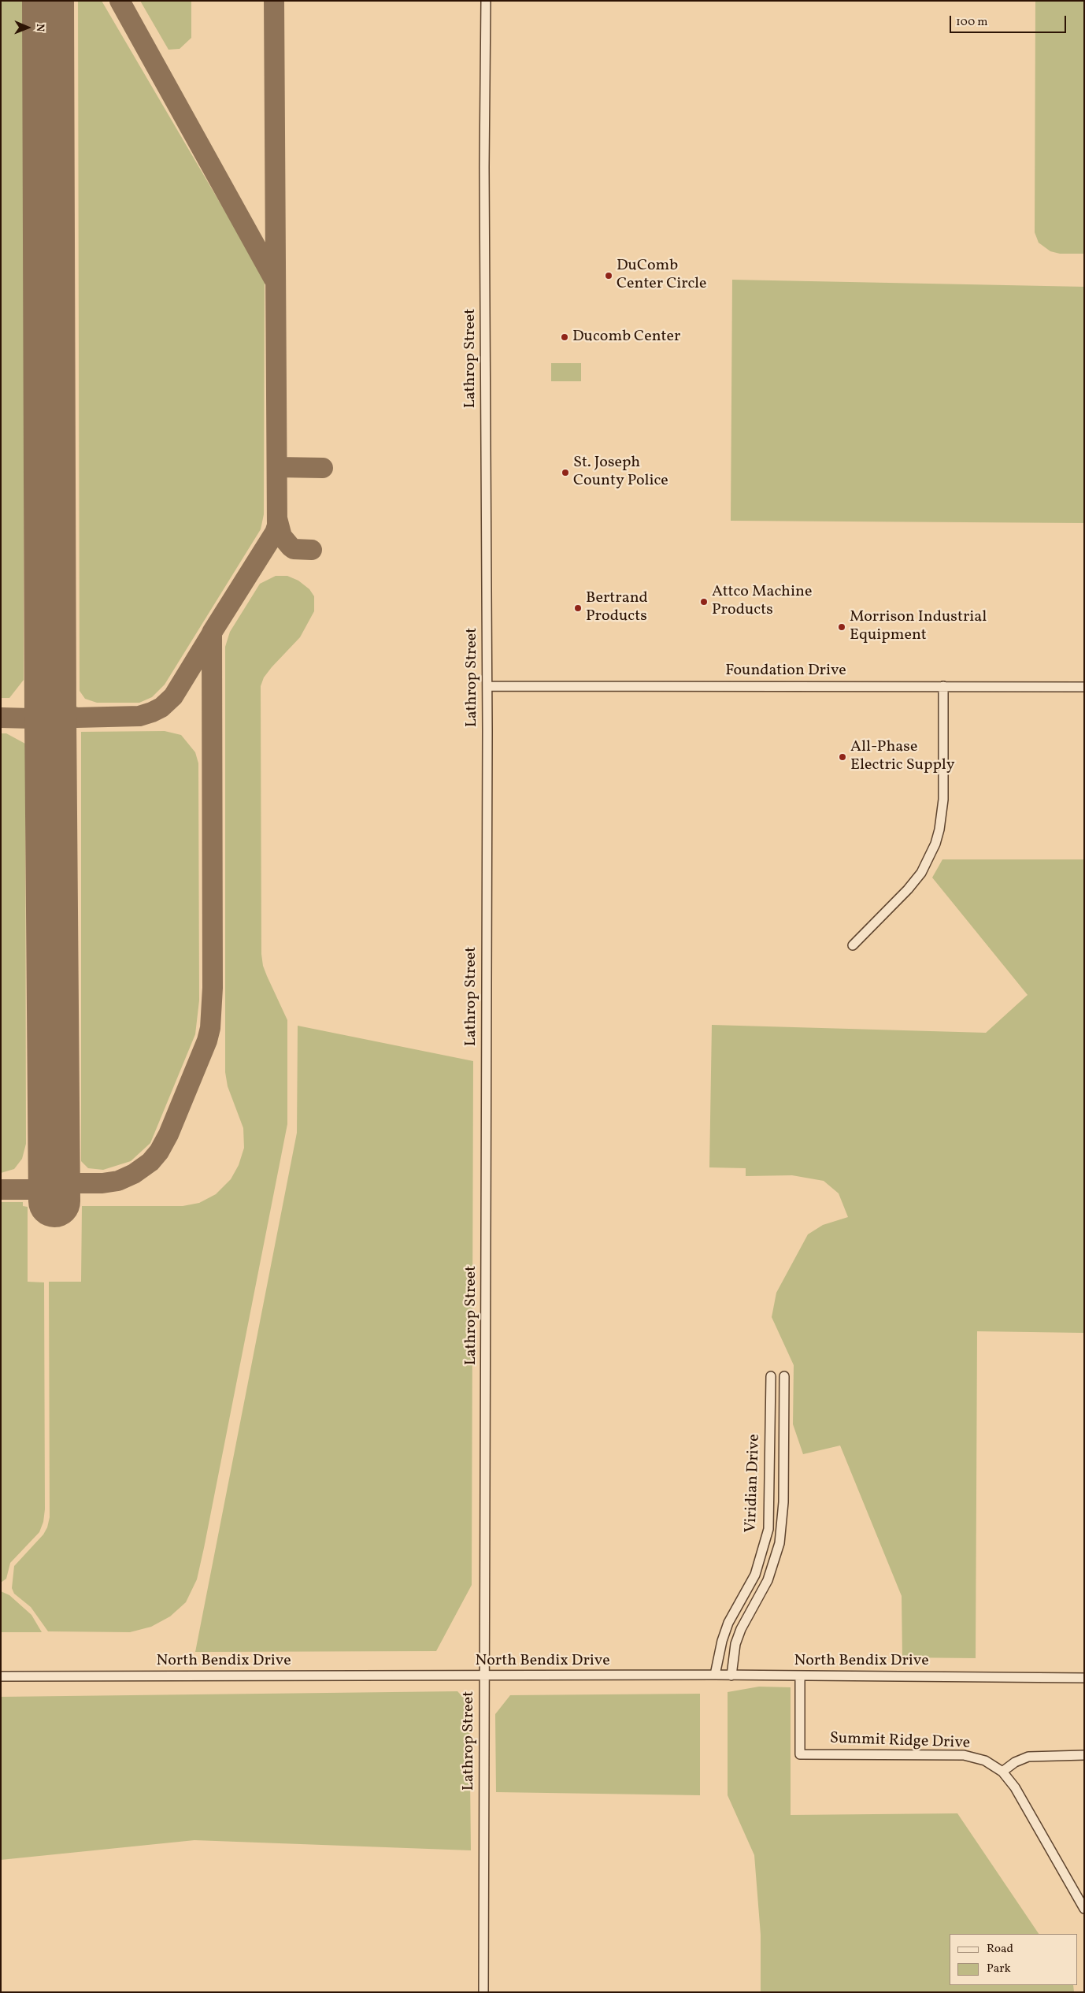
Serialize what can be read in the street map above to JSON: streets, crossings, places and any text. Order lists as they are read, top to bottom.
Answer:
{
  "streets": {
    "street": [
      "Lathrop Street",
      "Foundation Drive",
      "Viridian Drive",
      "North Bendix Drive",
      "Summit Ridge Drive"
    ]
  },
  "crossings": [
    ["Lathrop Street", "Foundation Drive"],
    ["Lathrop Street", "North Bendix Drive"],
    ["Viridian Drive", "North Bendix Drive"],
    ["North Bendix Drive", "Summit Ridge Drive"]
  ],
  "places": [
    "DuComb Center Circle",
    "Ducomb Center",
    "St. Joseph County Police",
    "Attco Machine Products",
    "Bertrand Products",
    "Morrison Industrial Equipment",
    "All-Phase Electric Supply"
  ],
  "legend": ["Road", "Park"],
  "scale_bar": "100 m",
  "north": "right"
}
